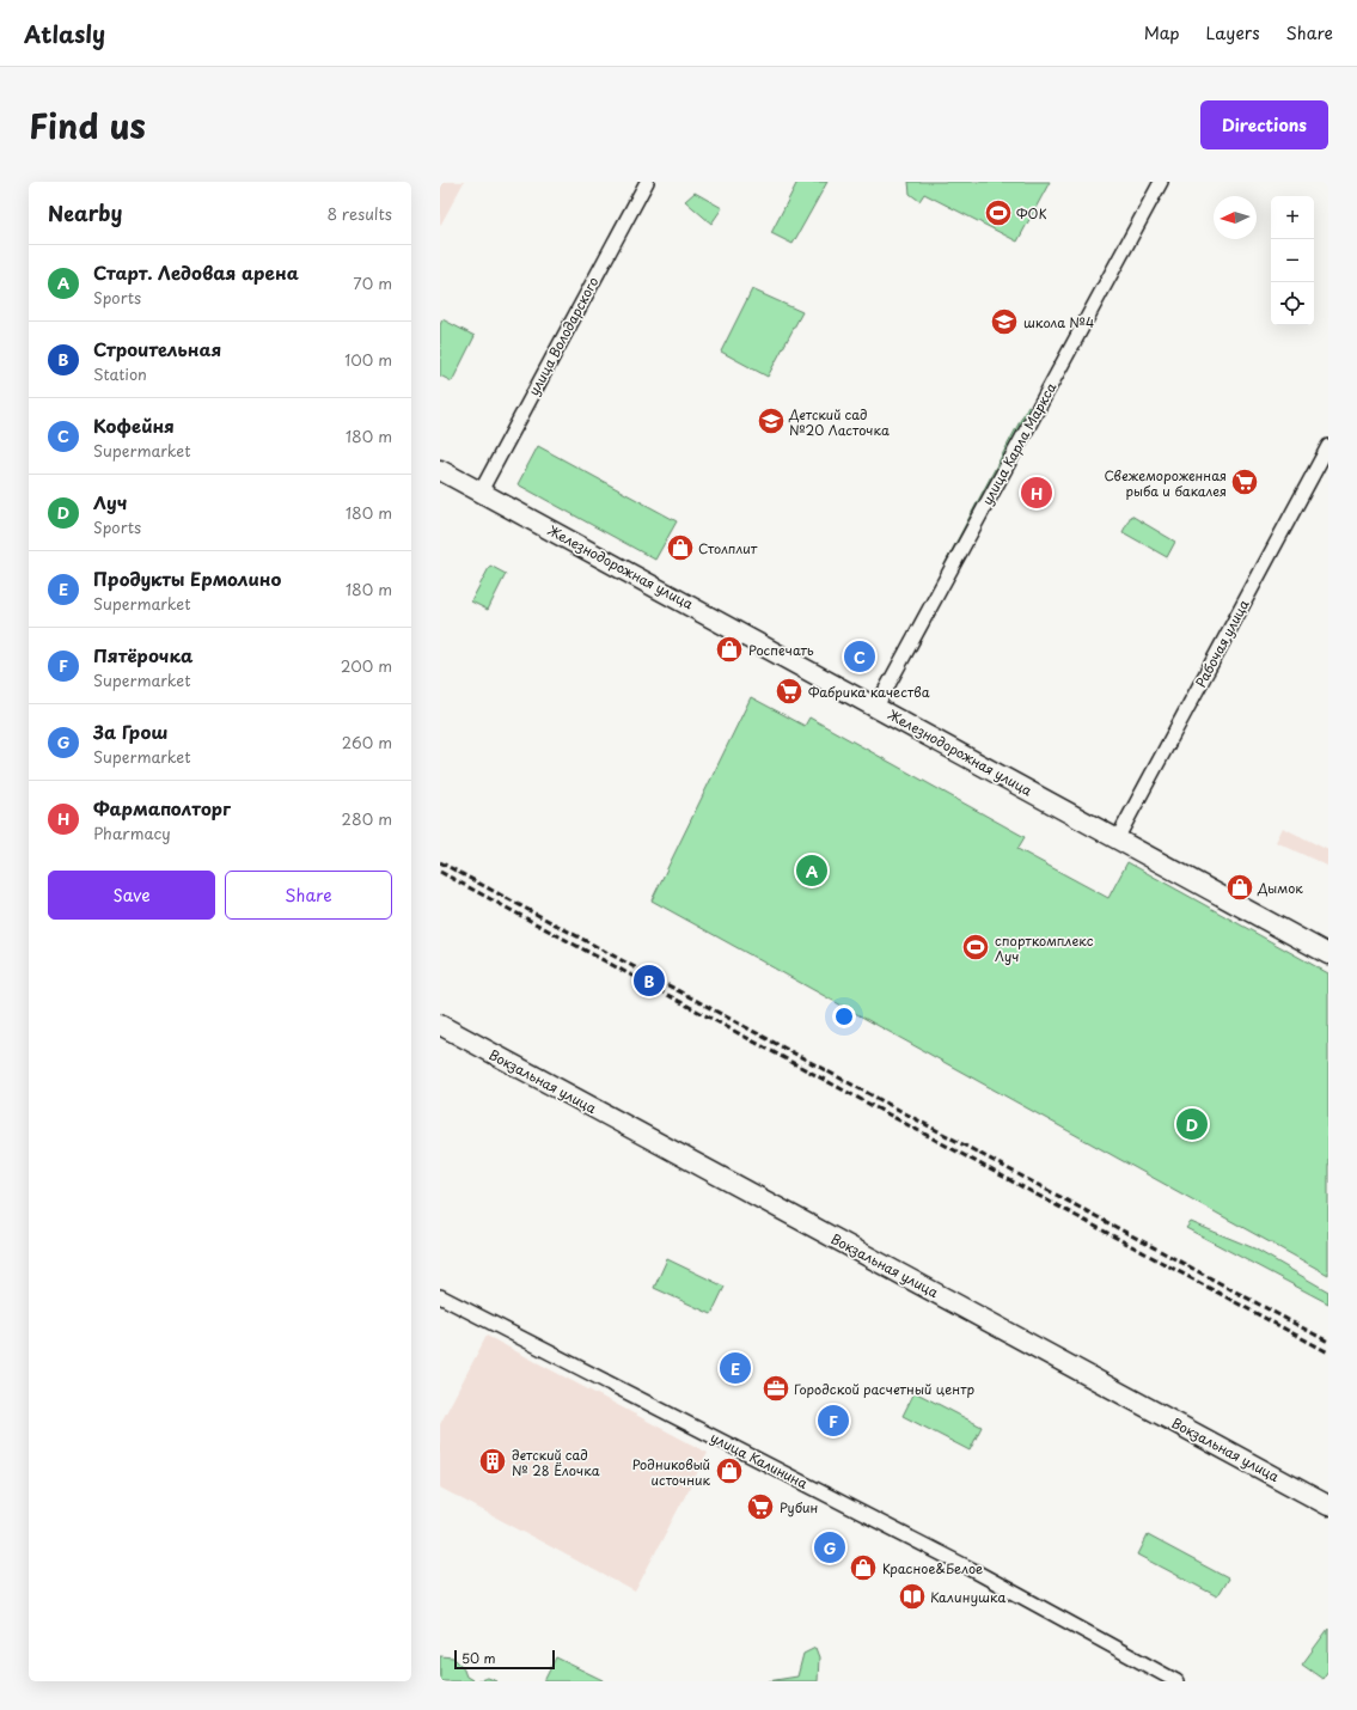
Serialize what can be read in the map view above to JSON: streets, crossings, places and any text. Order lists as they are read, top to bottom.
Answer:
{
  "streets": {
    "main road": ["Железнодорожная улица", "Вокзальная улица"],
    "street": [
      "улица Володарского",
      "улица Карла Маркса",
      "Рабочая улица",
      "улица Калинина"
    ]
  },
  "crossings": [
    ["улица Володарского", "Железнодорожная улица"],
    ["улица Карла Маркса", "Железнодорожная улица"],
    ["Железнодорожная улица", "Рабочая улица"]
  ],
  "places": {
    "sports": ["ФОК", "спорткомплекс Луч"],
    "school or university": ["школа №4", "Детский сад №20 Ласточка"],
    "supermarket": ["Свежемороженная рыба и бакалея", "Фабрика качества", "Рубин"],
    "shop": [
      "Столплит",
      "Роспечать",
      "Дымок",
      "Родниковый источник",
      "Красное&Белое"
    ],
    "office": ["Городской расчетный центр"],
    "building": ["детский сад № 28 Ёлочка"],
    "library": ["Калинушка"]
  },
  "scale_bar": "50 m",
  "north": "left",
  "page": {
    "header": "Atlasly",
    "nav": ["Map", "Layers", "Share"],
    "title": "Find us",
    "buttons": [
      "Directions",
      ["Save", "Share"]
    ],
    "heading": ["Nearby", "8 results"],
    "map_buttons": ["+", "−"],
    "list": [
      {
        "mark": "A",
        "name": "Старт. Ледовая арена",
        "note": "Sports",
        "value": "70 m"
      },
      {
        "mark": "B",
        "name": "Строительная",
        "note": "Station",
        "value": "100 m"
      },
      {
        "mark": "C",
        "name": "Кофейня",
        "note": "Supermarket",
        "value": "180 m"
      },
      {
        "mark": "D",
        "name": "Луч",
        "note": "Sports",
        "value": "180 m"
      },
      {
        "mark": "E",
        "name": "Продукты Ермолино",
        "note": "Supermarket",
        "value": "180 m"
      },
      {
        "mark": "F",
        "name": "Пятёрочка",
        "note": "Supermarket",
        "value": "200 m"
      },
      {
        "mark": "G",
        "name": "За Грош",
        "note": "Supermarket",
        "value": "260 m"
      },
      {
        "mark": "H",
        "name": "Фармаполторг",
        "note": "Pharmacy",
        "value": "280 m"
      }
    ],
    "pins": [
      "H",
      "C",
      "A",
      "B",
      "D",
      "E",
      "F",
      "G"
    ],
    "scale": "50 m"
  }
}
